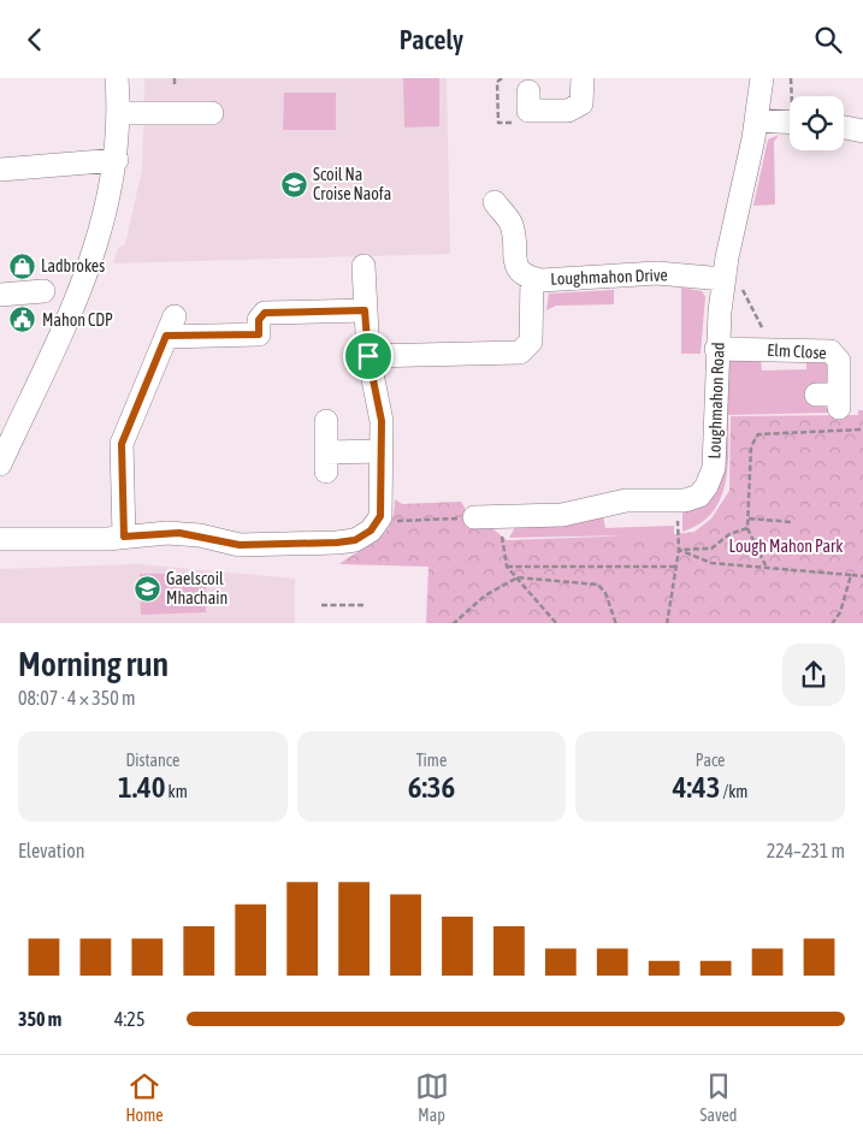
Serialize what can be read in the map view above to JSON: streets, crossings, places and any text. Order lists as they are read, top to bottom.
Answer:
{
  "streets": {
    "street": ["Loughmahon Drive", "Elm Close", "Loughmahon Road"]
  },
  "crossings": [
    ["Loughmahon Drive", "Loughmahon Road"],
    ["Elm Close", "Loughmahon Road"]
  ],
  "parks": ["Lough Mahon Park"],
  "places": {
    "school or university": ["Scoil Na Croise Naofa", "Gaelscoil Mhachain"],
    "shop": ["Ladbrokes"],
    "public building": ["Mahon CDP"]
  },
  "page": {
    "header": "Pacely",
    "heading": ["Morning run", "08:07 · 4 × 350 m"],
    "stats": [
      ["Distance", "1.40 km"],
      ["Time", "6:36"],
      ["Pace", "4:43 /km"]
    ],
    "chart": ["Elevation", "224–231 m"],
    "list": [
      {
        "name": "350 m",
        "note": "4:25"
      }
    ],
    "tabs": ["Home", "Map", "Saved"]
  }
}
